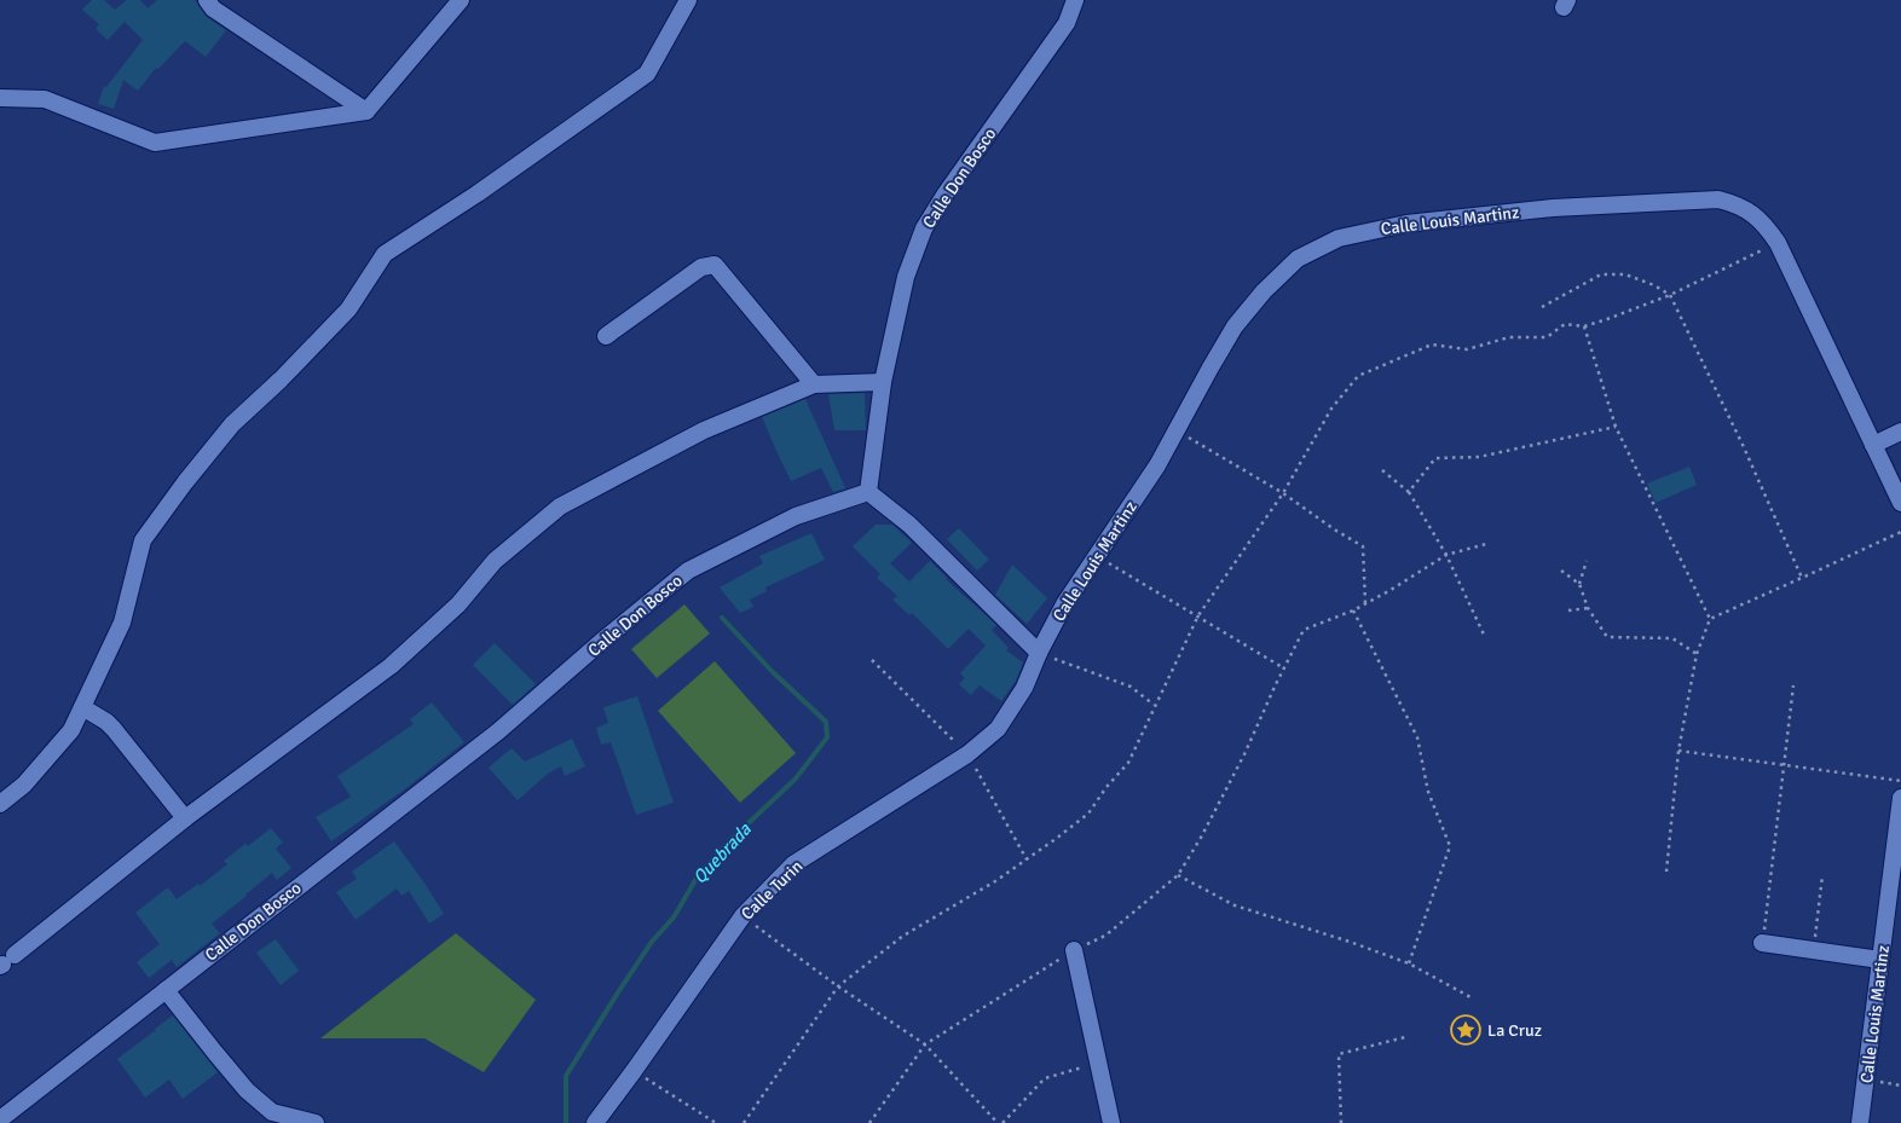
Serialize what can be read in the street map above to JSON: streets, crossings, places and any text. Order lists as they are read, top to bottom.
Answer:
{
  "streets": {
    "street": ["Calle Don Bosco", "Calle Louis Martinz", "Calle Turin"]
  },
  "crossings": [
    ["Calle Louis Martinz", "Calle Turin"]
  ],
  "water": ["Quebrada"],
  "places": {
    "place": ["La Cruz"]
  }
}
